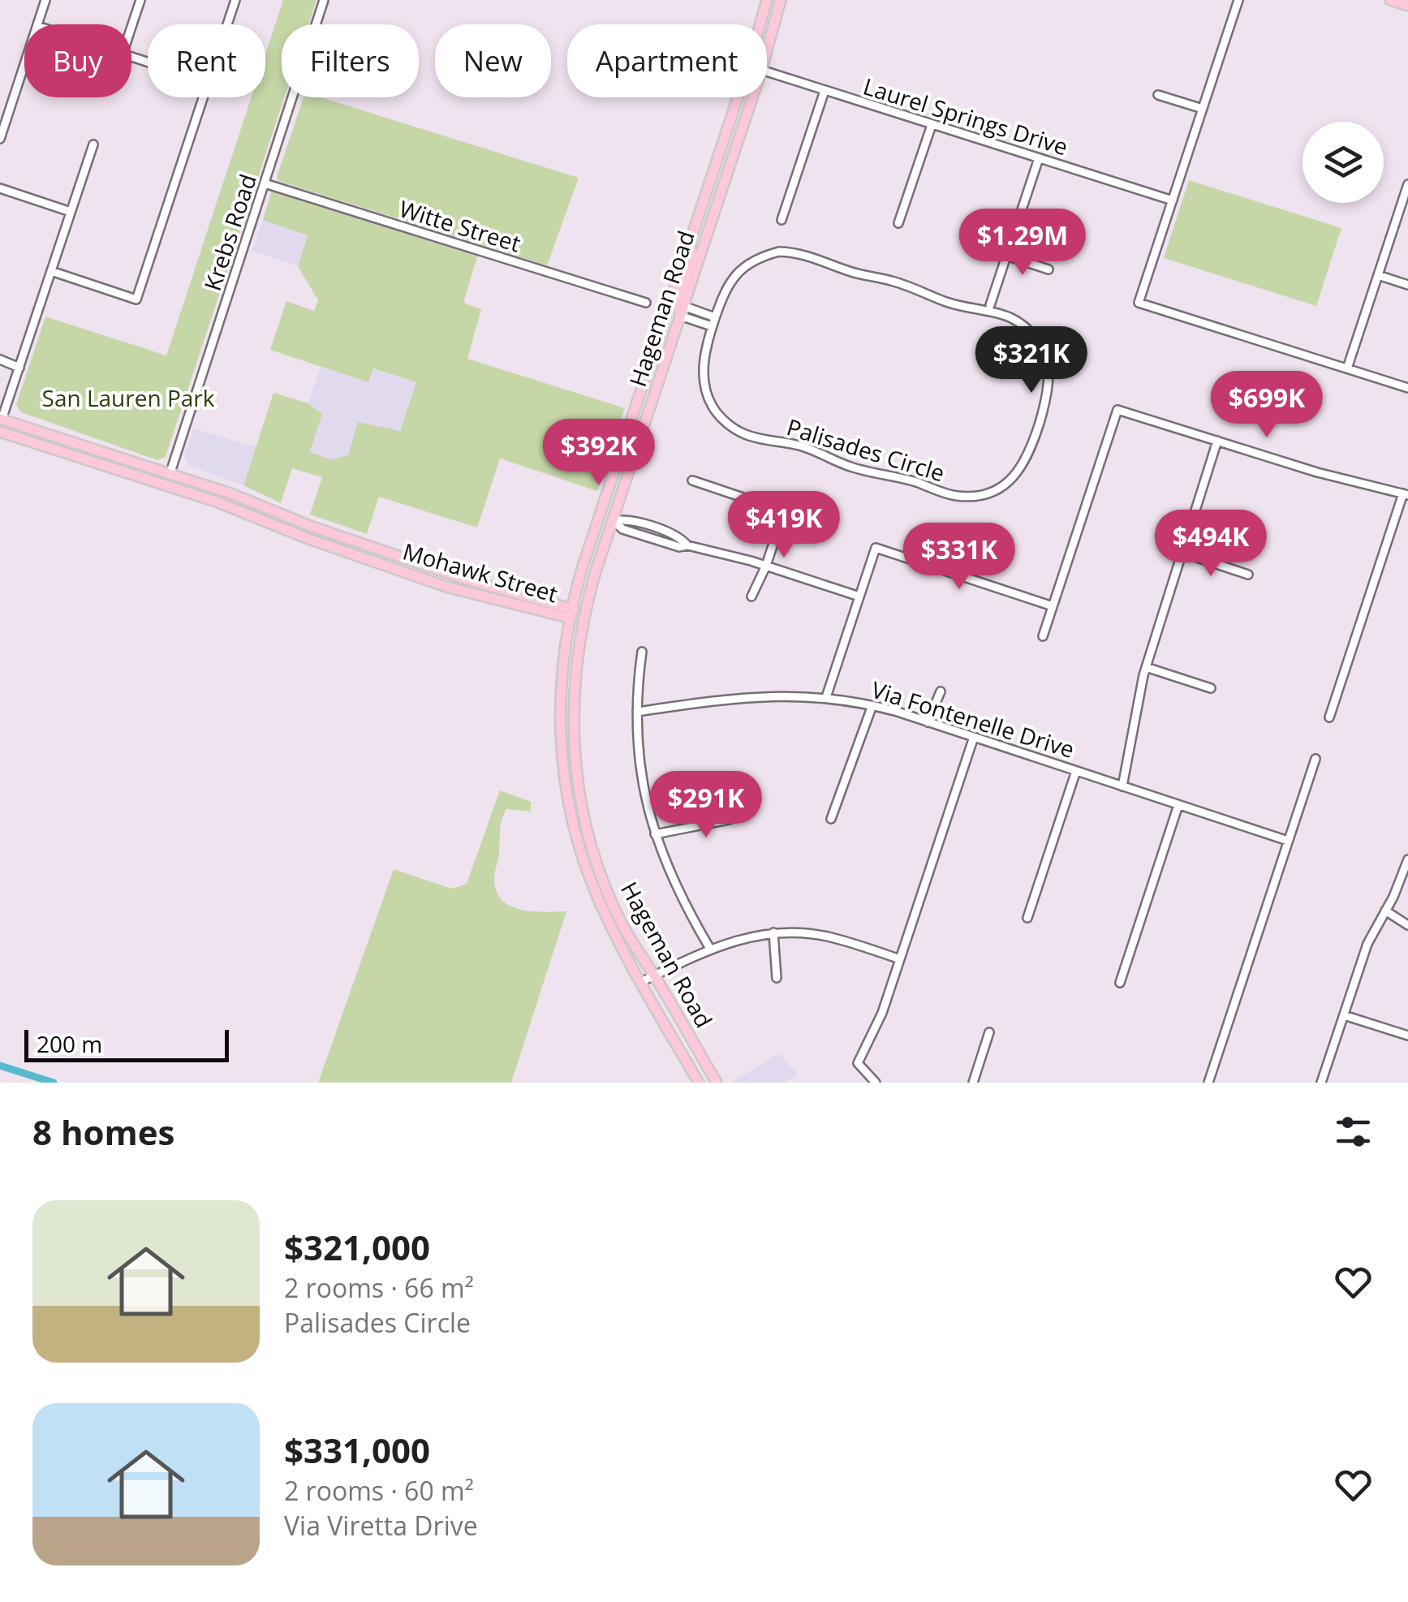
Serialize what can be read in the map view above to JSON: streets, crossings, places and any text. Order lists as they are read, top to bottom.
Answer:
{
  "streets": {
    "main road": ["Hageman Road", "Mohawk Street"],
    "street": [
      "Laurel Springs Drive",
      "Witte Street",
      "Krebs Road",
      "Palisades Circle",
      "Via Fontenelle Drive"
    ]
  },
  "crossings": [
    ["Witte Street", "Krebs Road"],
    ["Krebs Road", "Mohawk Street"],
    ["Hageman Road", "Mohawk Street"]
  ],
  "parks": ["San Lauren Park"],
  "scale_bar": "200 m",
  "page": {
    "chip": [
      "Buy",
      "Rent",
      "Filters",
      "New",
      "Apartment"
    ],
    "price": [
      "$1.29M",
      "$321K",
      "$699K",
      "$392K",
      "$419K",
      "$494K",
      "$331K",
      "$291K"
    ],
    "scale": "200 m",
    "heading": "8 homes",
    "list": [
      {
        "name": "$321,000",
        "note": "2 rooms · 66 m² · Palisades Circle"
      },
      {
        "name": "$331,000",
        "note": "2 rooms · 60 m² · Via Viretta Drive"
      }
    ]
  }
}
